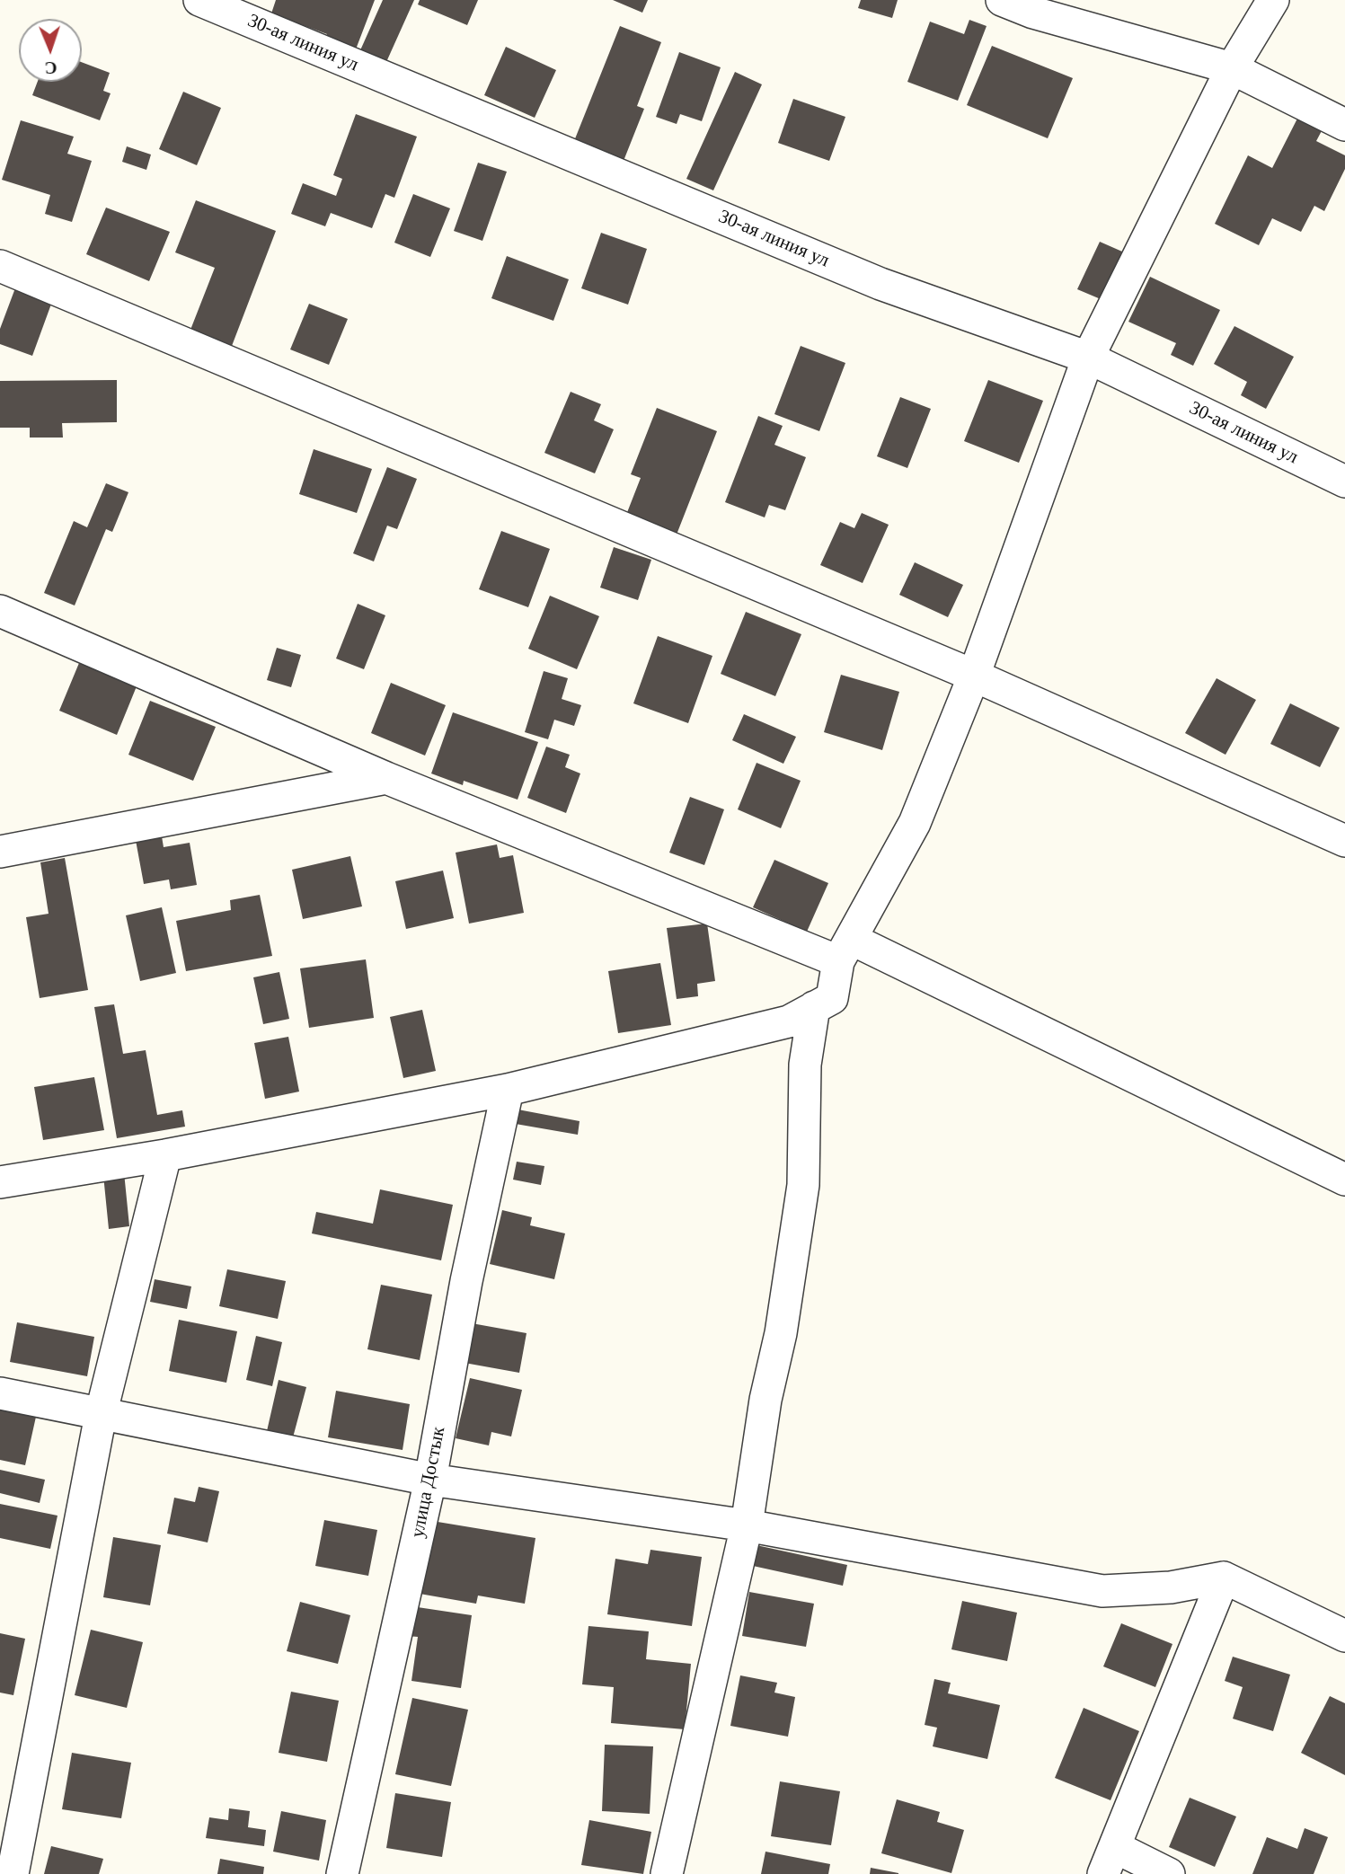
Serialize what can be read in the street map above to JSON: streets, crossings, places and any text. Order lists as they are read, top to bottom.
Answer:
{
  "streets": {
    "street": ["30-ая линия ул", "улица Достык"]
  },
  "north": "bottom"
}
